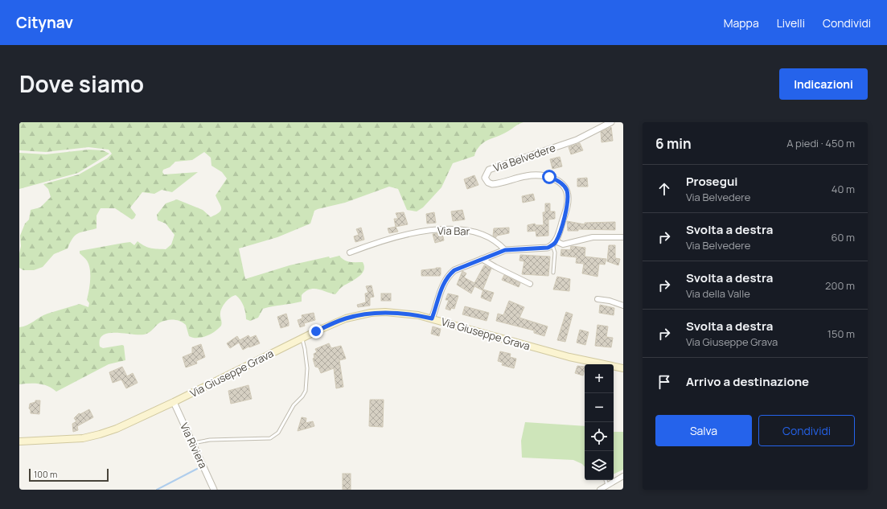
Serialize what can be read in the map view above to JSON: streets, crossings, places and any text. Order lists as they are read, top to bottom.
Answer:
{
  "streets": {
    "main road": ["Via Giuseppe Grava"],
    "street": ["Via Belvedere", "Via Bar", "Via Riviera"]
  },
  "crossings": [
    ["Via Giuseppe Grava", "Via Riviera"]
  ],
  "scale_bar": "100 m",
  "page": {
    "header": "Citynav",
    "nav": ["Mappa", "Livelli", "Condividi"],
    "title": "Dove siamo",
    "buttons": [
      "Indicazioni",
      ["Salva", "Condividi"]
    ],
    "heading": ["6 min", "A piedi · 450 m"],
    "list": [
      ["Prosegui", "Via Belvedere", "40 m"],
      ["Svolta a destra", "Via Belvedere", "60 m"],
      ["Svolta a destra", "Via della Valle", "200 m"],
      ["Svolta a destra", "Via Giuseppe Grava", "150 m"],
      "Arrivo a destinazione"
    ],
    "map_buttons": ["+", "−"],
    "scale": "100 m"
  }
}
